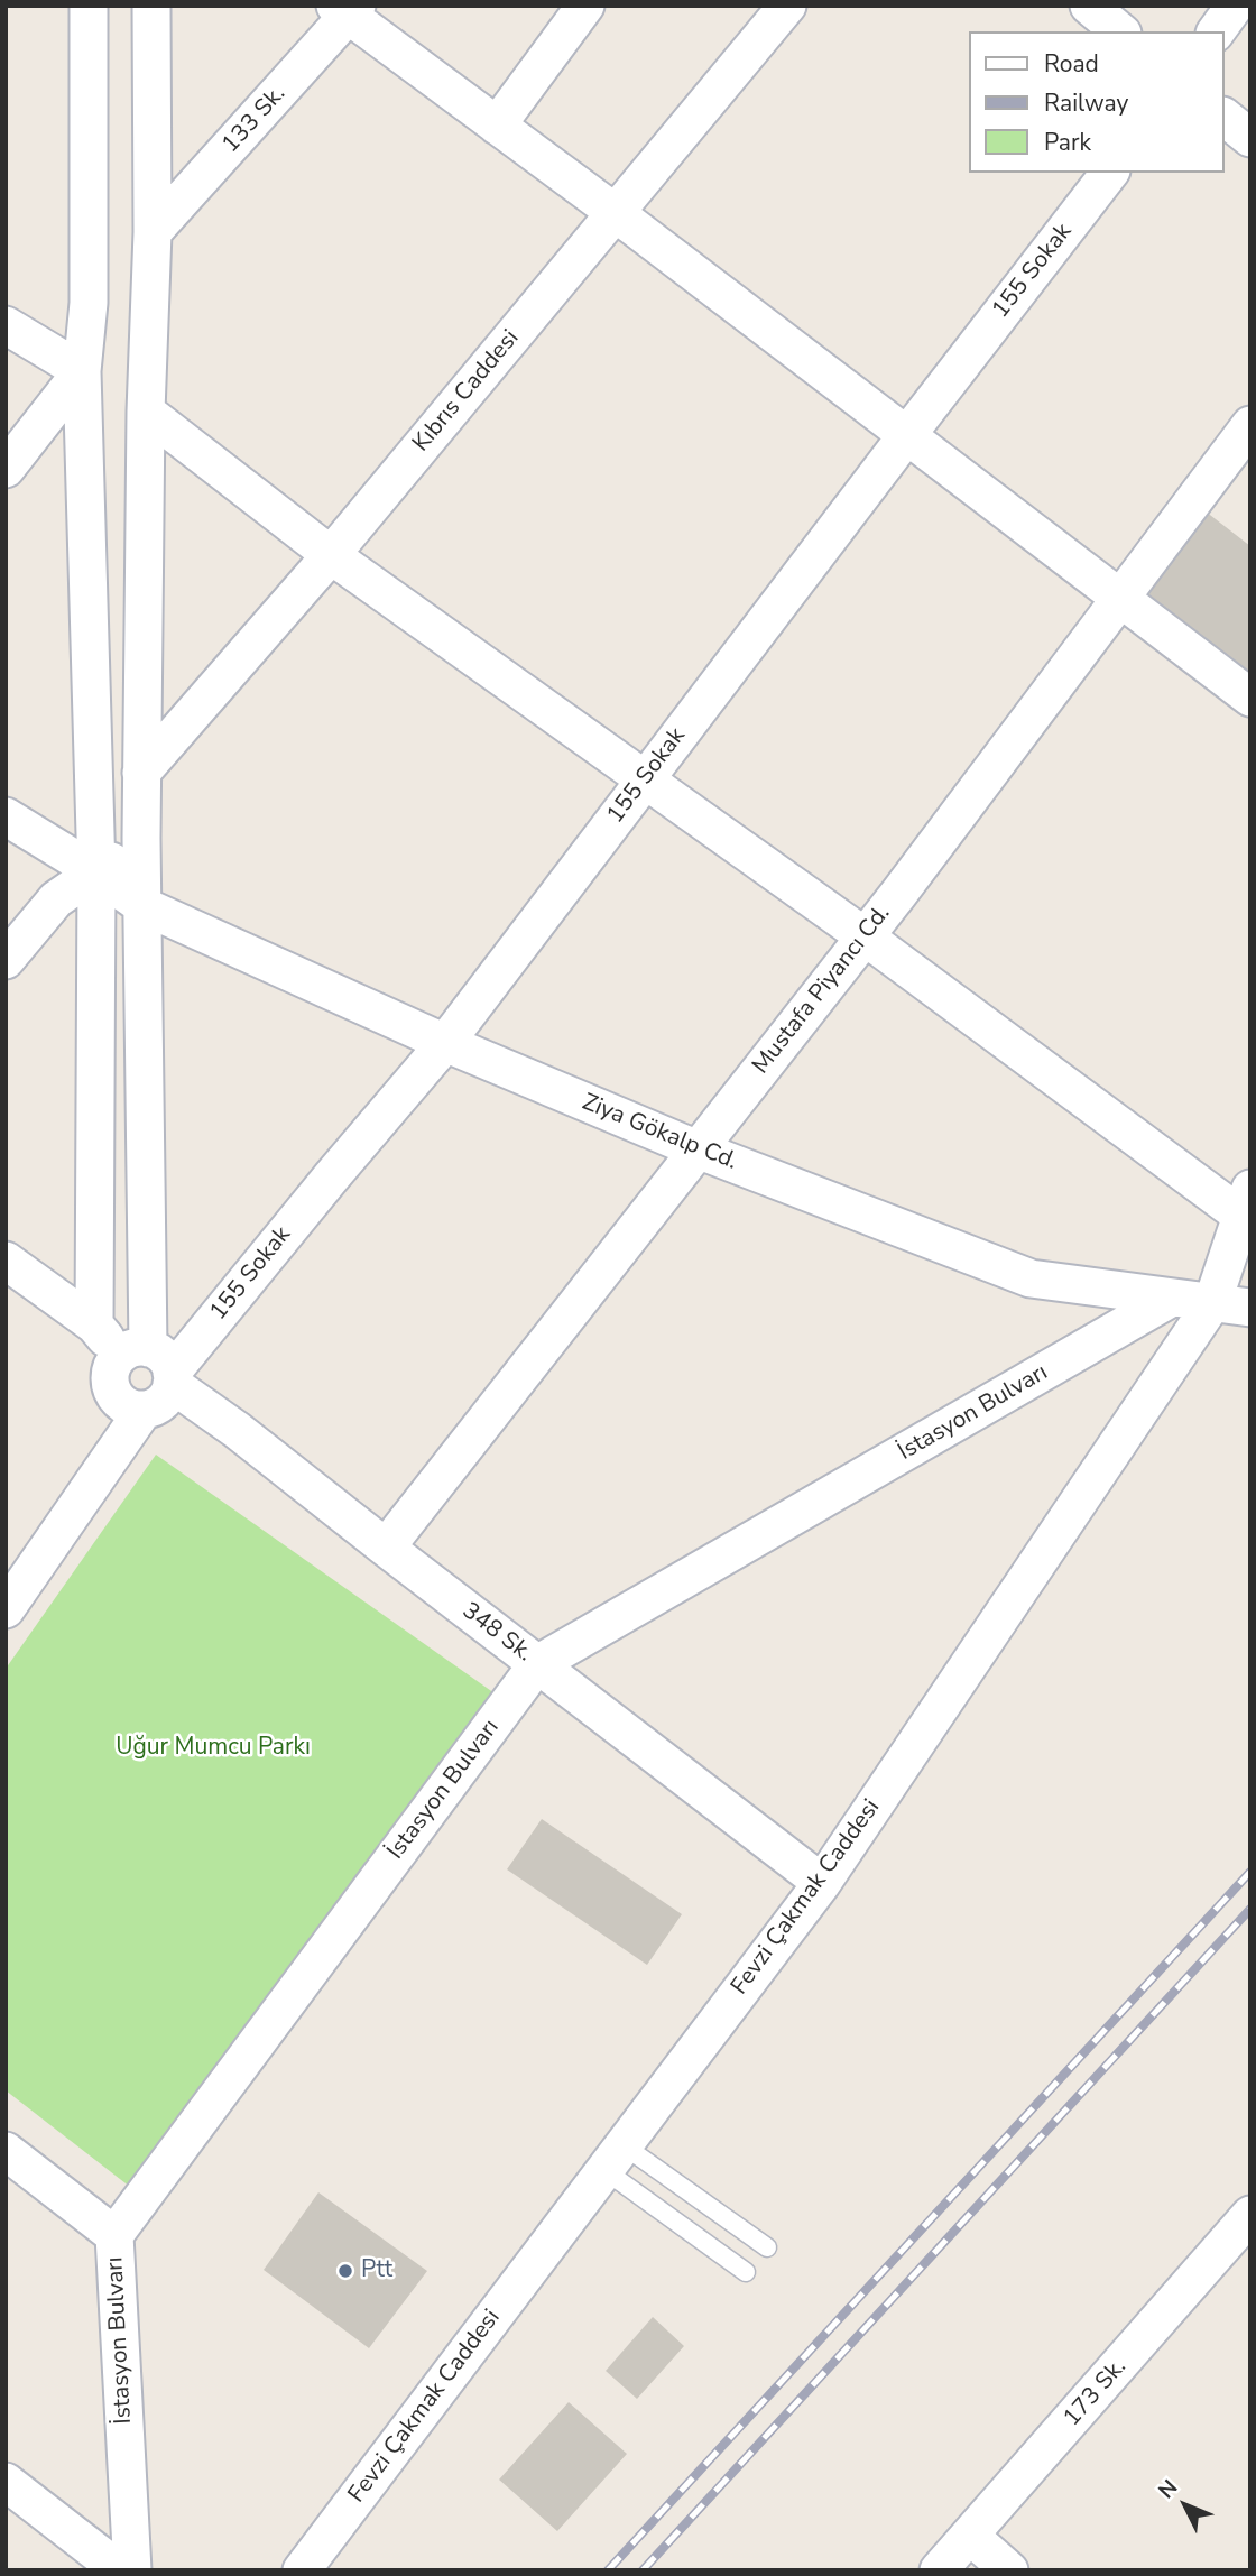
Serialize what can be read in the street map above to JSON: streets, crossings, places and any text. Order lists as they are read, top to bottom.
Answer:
{
  "streets": {
    "street": [
      "133 Sk.",
      "155 Sokak",
      "Kıbrıs Caddesi",
      "Mustafa Piyancı Cd.",
      "Ziya Gökalp Cd.",
      "İstasyon Bulvarı",
      "348 Sk.",
      "Fevzi Çakmak Caddesi",
      "173 Sk."
    ]
  },
  "crossings": [
    ["155 Sokak", "Ziya Gökalp Cd."],
    ["155 Sokak", "348 Sk."],
    ["Mustafa Piyancı Cd.", "Ziya Gökalp Cd."],
    ["Mustafa Piyancı Cd.", "348 Sk."],
    ["Ziya Gökalp Cd.", "İstasyon Bulvarı"],
    ["Ziya Gökalp Cd.", "Fevzi Çakmak Caddesi"],
    ["İstasyon Bulvarı", "348 Sk."],
    ["348 Sk.", "Fevzi Çakmak Caddesi"]
  ],
  "parks": ["Uğur Mumcu Parkı"],
  "places": ["Ptt"],
  "legend": ["Road", "Railway", "Park"],
  "north": "top left"
}
